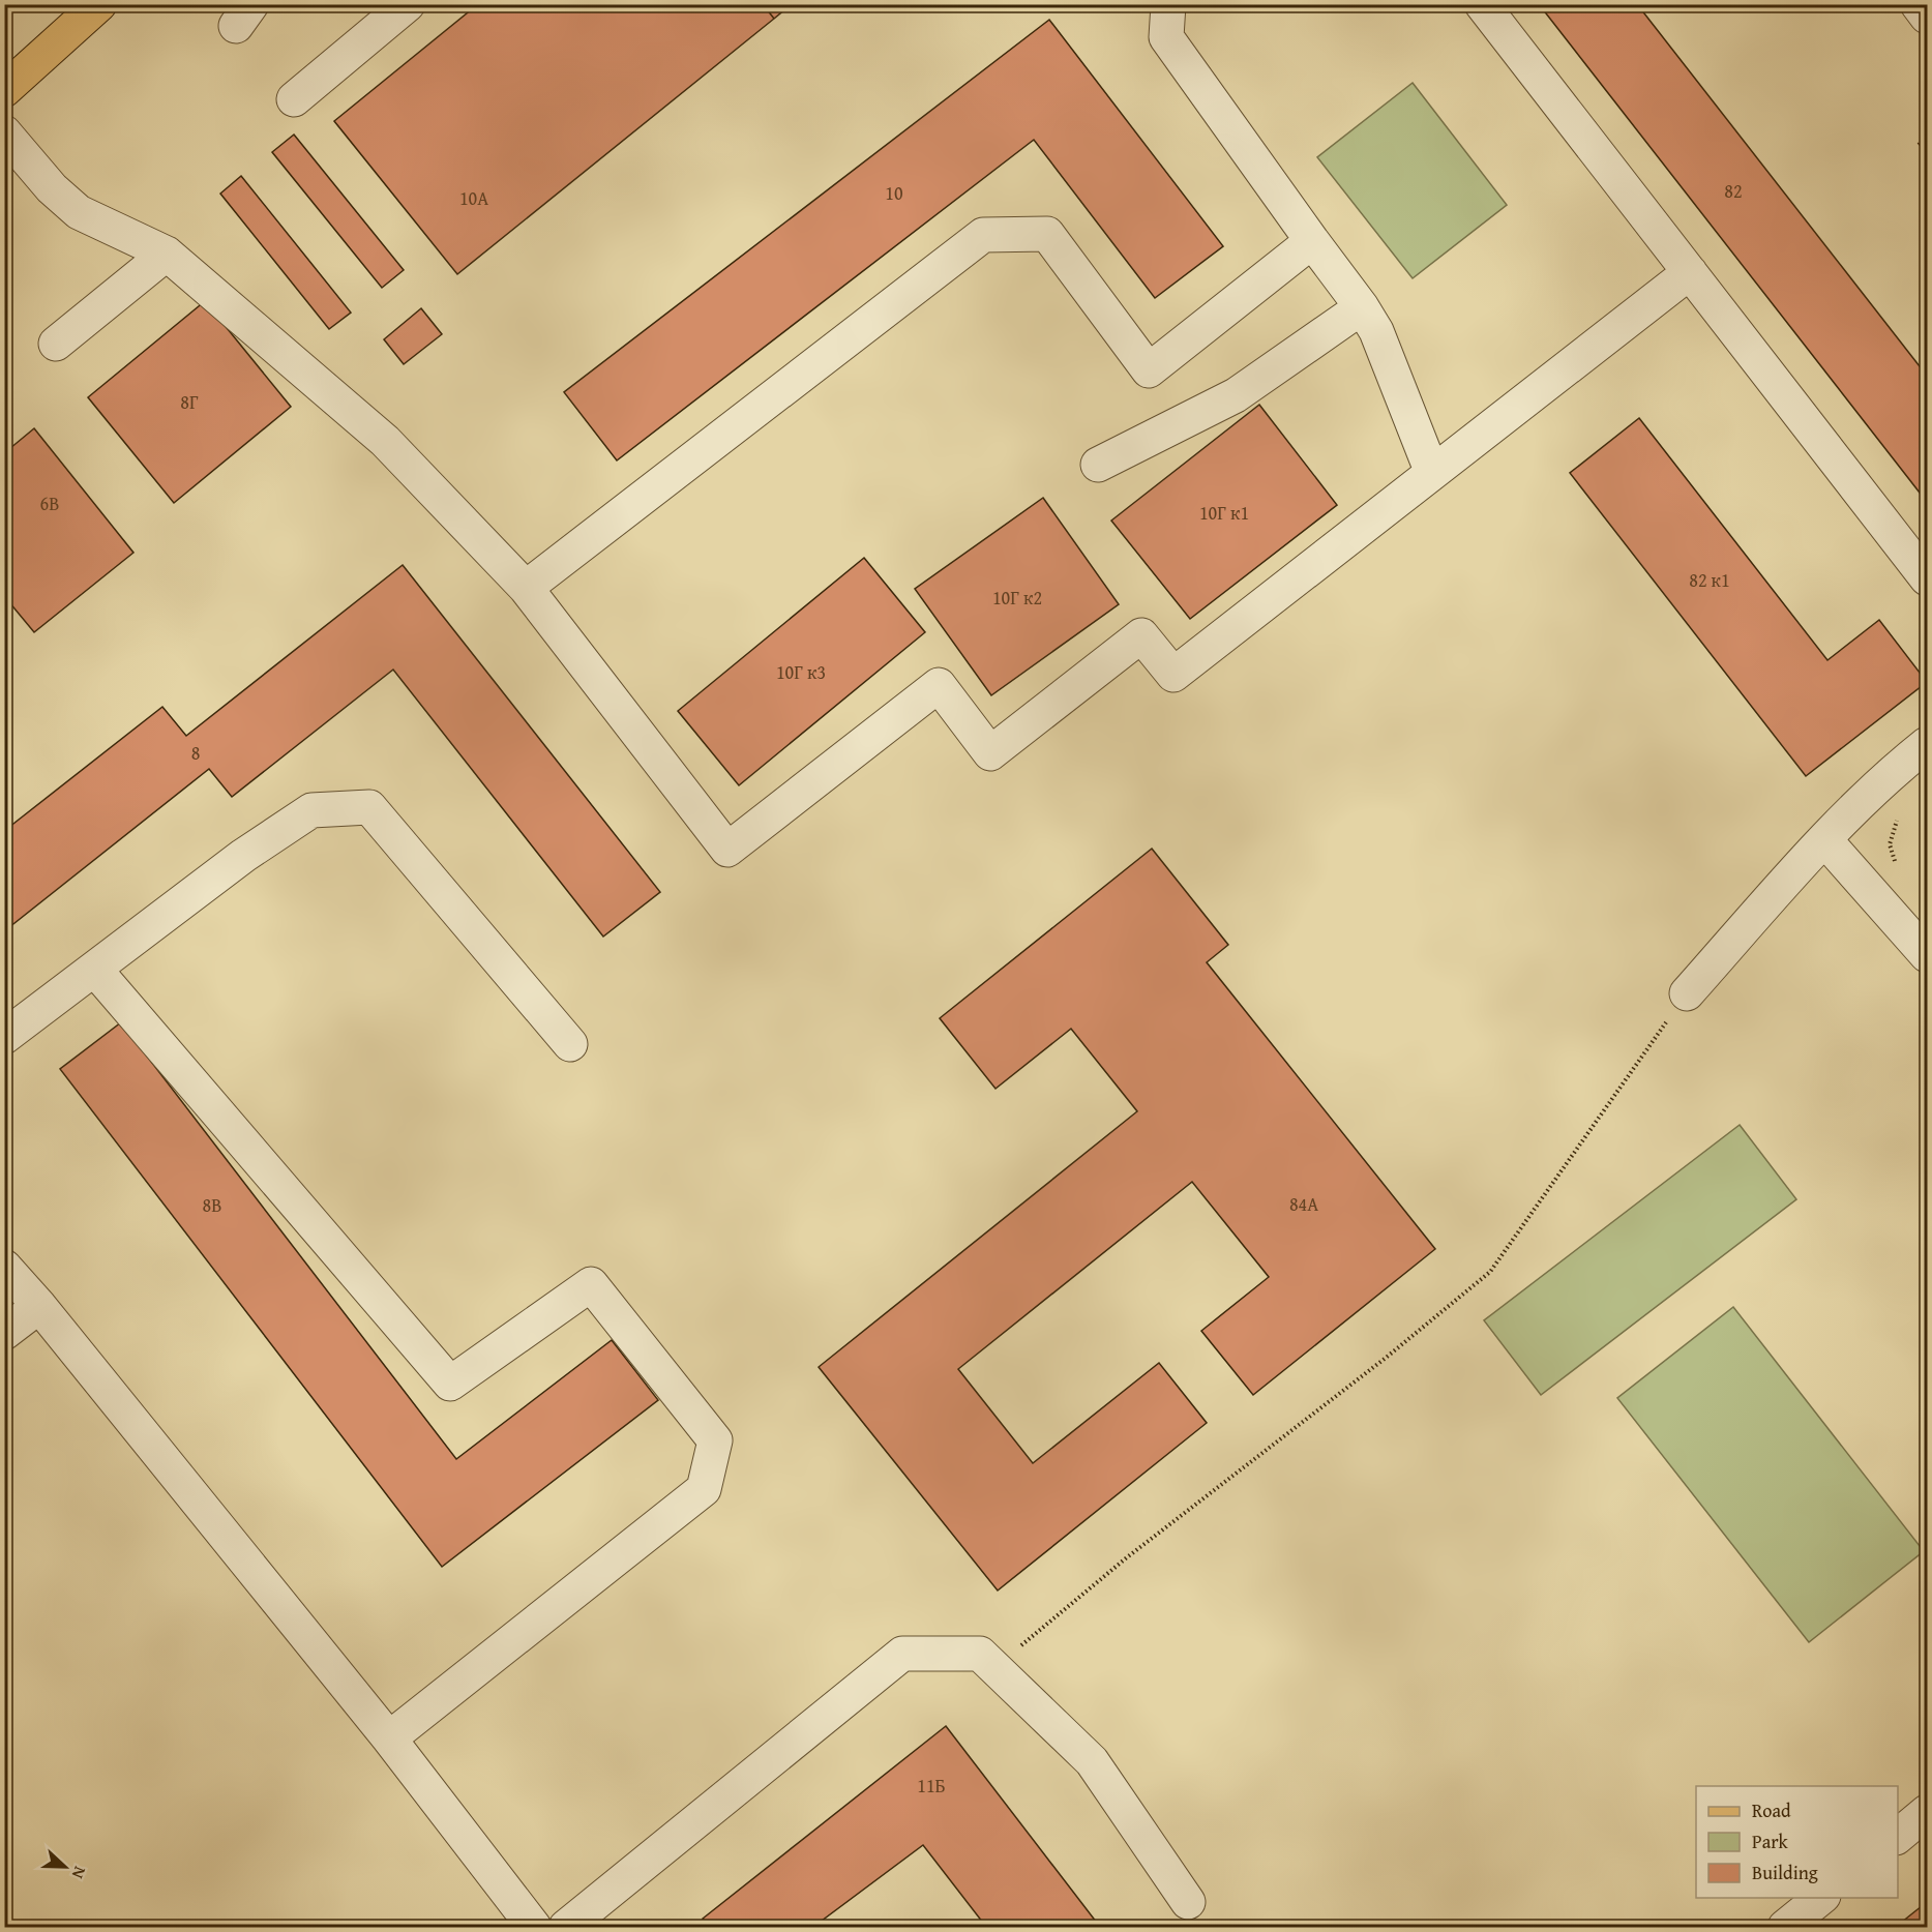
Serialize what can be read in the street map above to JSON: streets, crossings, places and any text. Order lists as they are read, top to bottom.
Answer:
{
  "house_numbers": [
    "82",
    "10",
    "10А",
    "8Г",
    "6В",
    "10Г к1",
    "82 к1",
    "10Г к2",
    "10Г к3",
    "8",
    "84А",
    "8В",
    "11Б"
  ],
  "legend": ["Road", "Park", "Building"],
  "north": "right"
}
